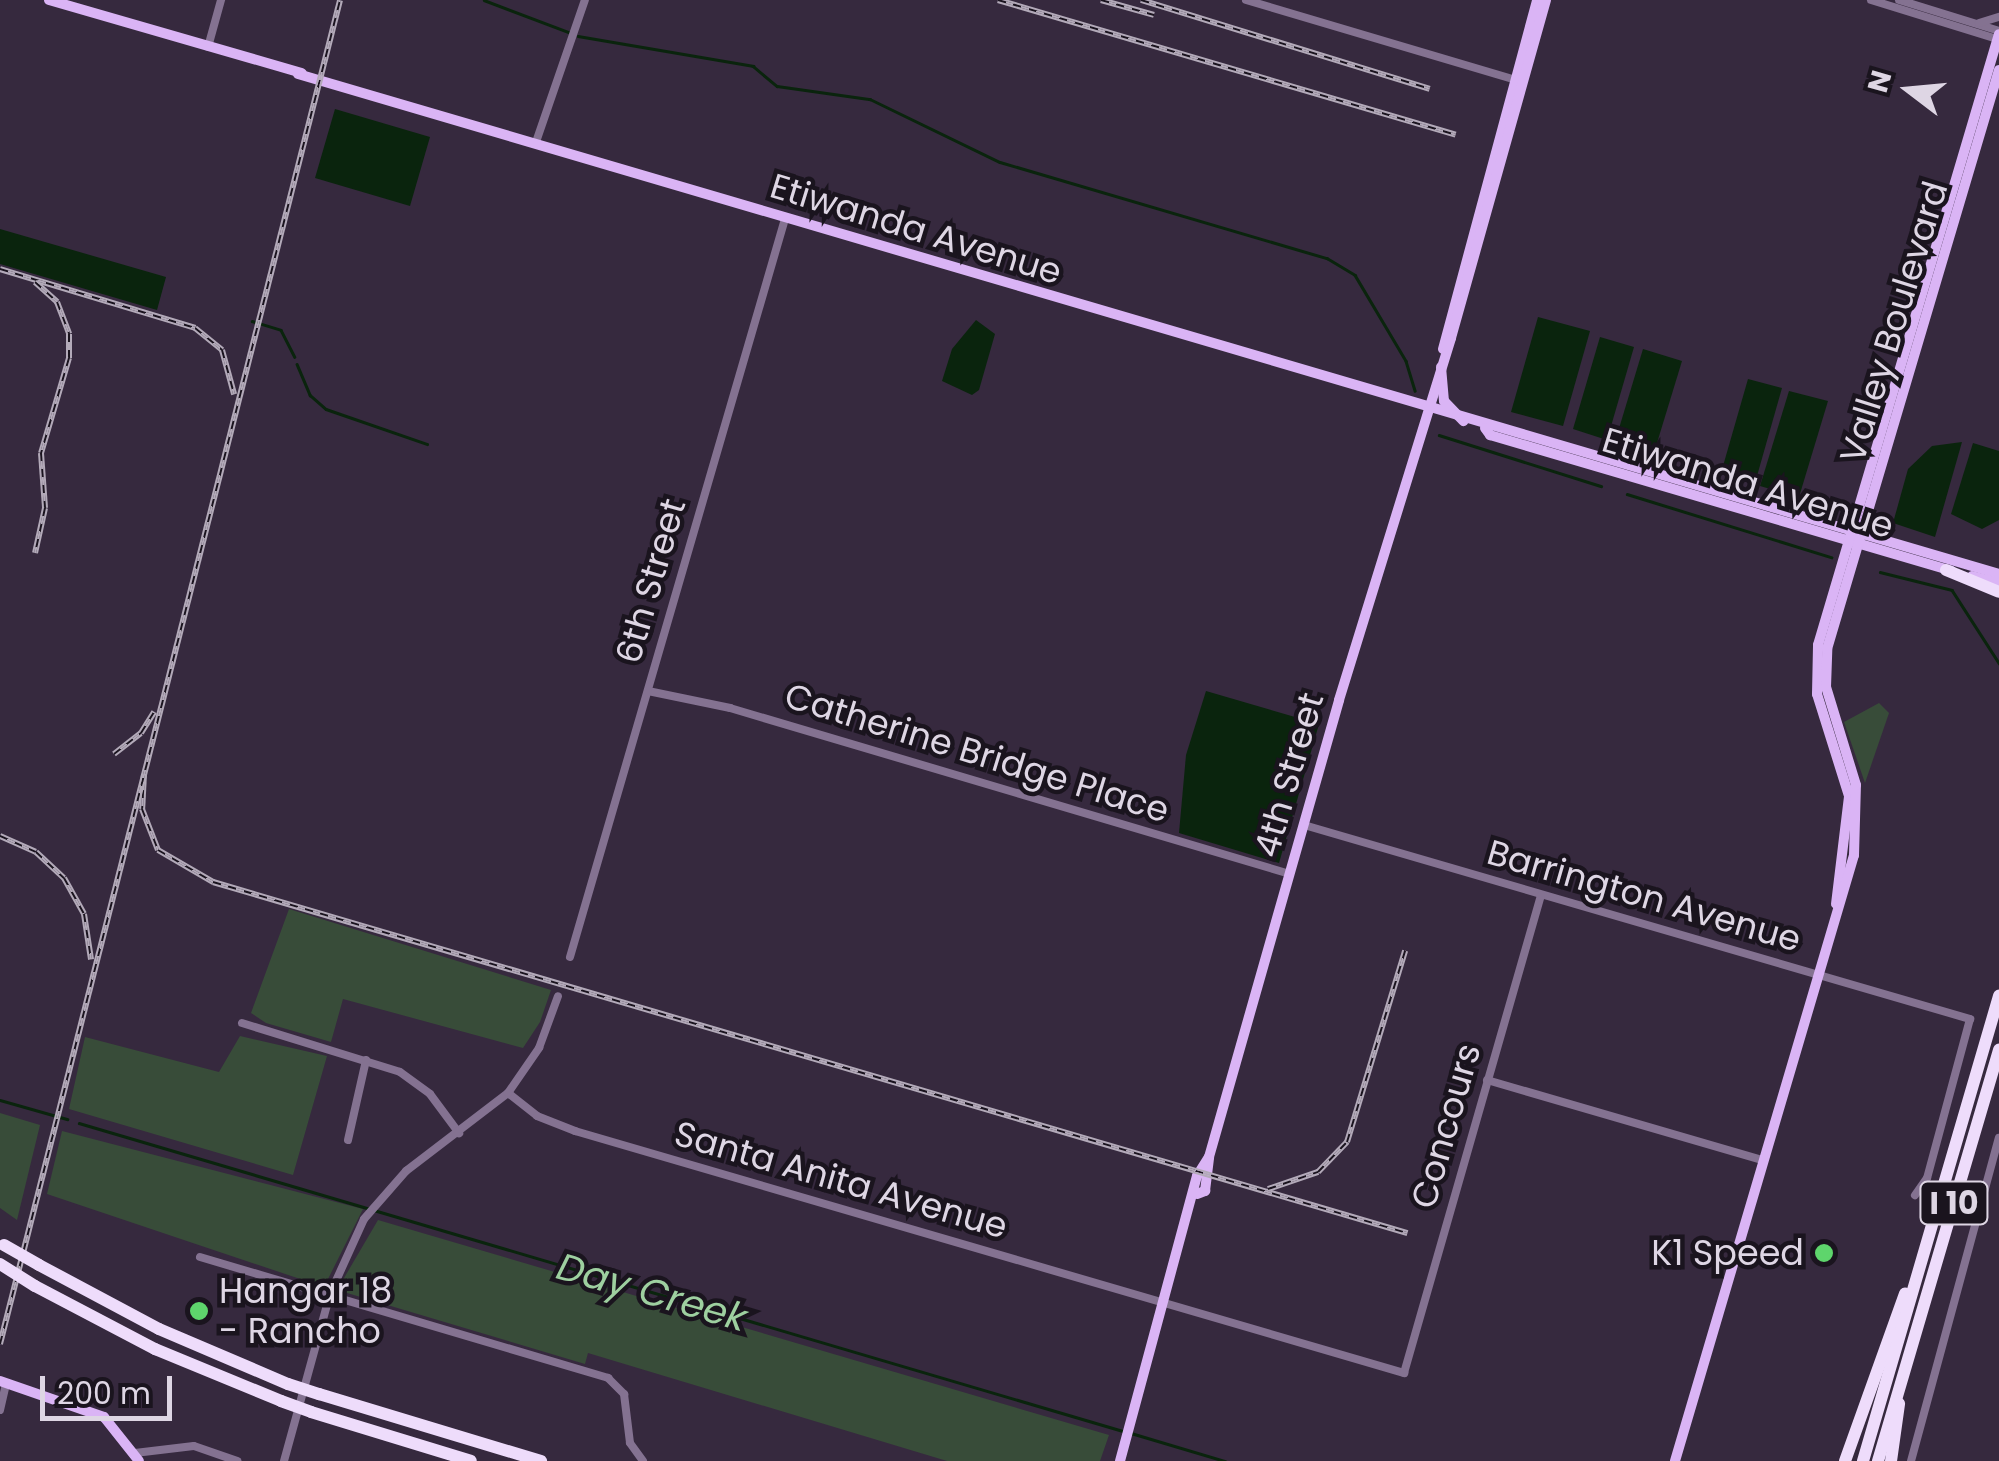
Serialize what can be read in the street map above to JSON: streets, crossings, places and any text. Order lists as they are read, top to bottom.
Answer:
{
  "streets": {
    "highway": ["I 10"],
    "main road": ["Etiwanda Avenue", "Valley Boulevard", "4th Street"],
    "street": [
      "6th Street",
      "Catherine Bridge Place",
      "Barrington Avenue",
      "Concours",
      "Santa Anita Avenue"
    ]
  },
  "crossings": [
    ["Etiwanda Avenue", "Valley Boulevard"],
    ["Etiwanda Avenue", "6th Street"],
    ["Etiwanda Avenue", "4th Street"],
    ["6th Street", "Catherine Bridge Place"],
    ["Catherine Bridge Place", "4th Street"],
    ["4th Street", "Barrington Avenue"],
    ["4th Street", "Santa Anita Avenue"],
    ["Barrington Avenue", "Concours"],
    ["Concours", "Santa Anita Avenue"]
  ],
  "water": ["Day Creek"],
  "places": ["K1 Speed", "Hangar 18 - Rancho"],
  "scale_bar": "200 m",
  "north": "left"
}
